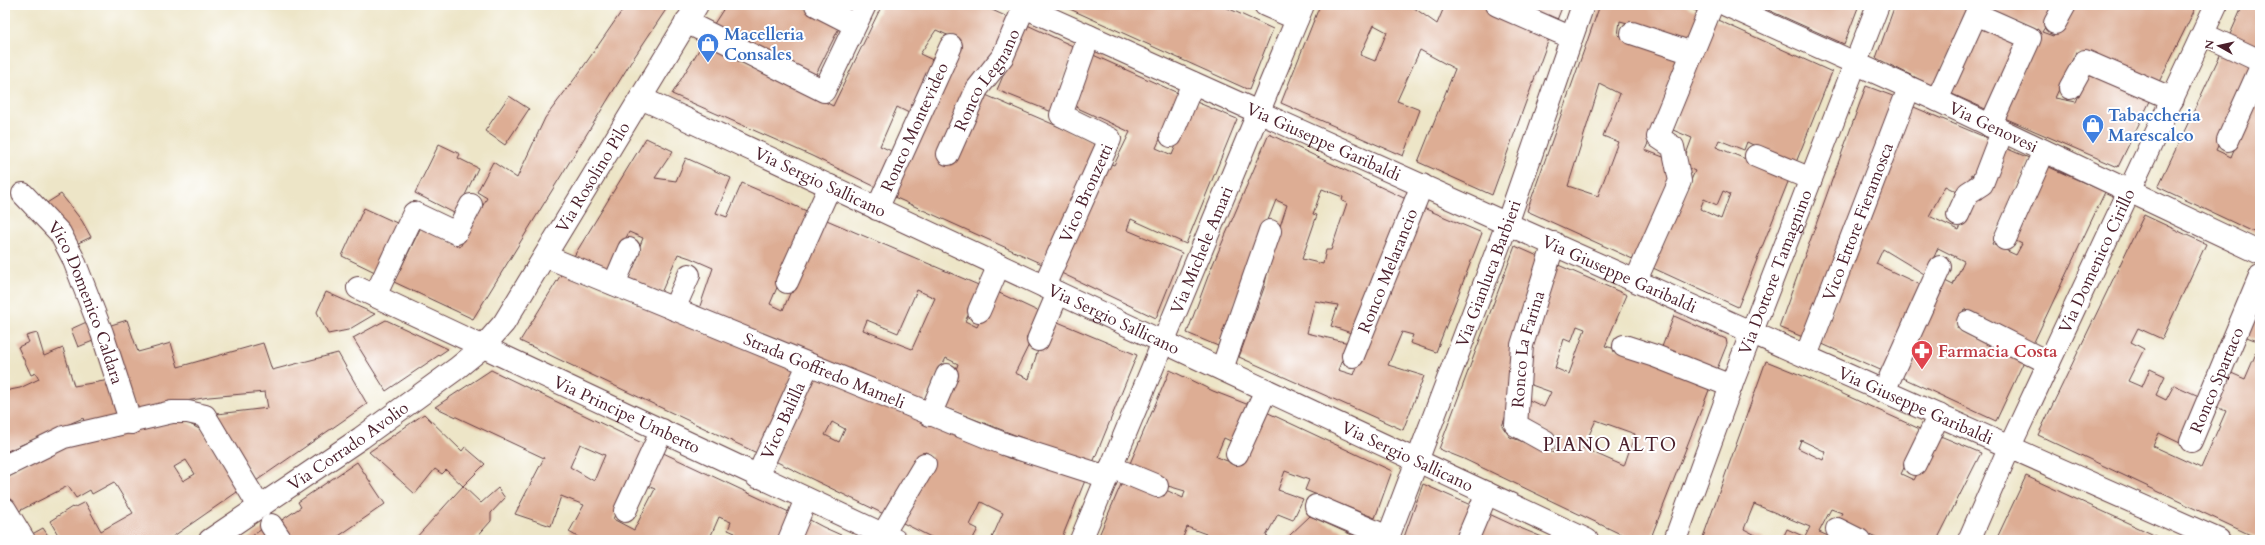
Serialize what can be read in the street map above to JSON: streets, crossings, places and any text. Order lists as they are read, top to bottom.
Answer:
{
  "streets": {
    "street": [
      "Ronco Legnano",
      "Ronco Montevideo",
      "Via Genovesi",
      "Via Giuseppe Garibaldi",
      "Via Rosolino Pilo",
      "Via Sergio Sallicano",
      "Vico Bronzetti",
      "Vico Ettore Fieramosca",
      "Via Michele Amari",
      "Via Domenico Cirillo",
      "Ronco Melarancio",
      "Via Dottore Tamagnino",
      "Via Gianluca Barbieri",
      "Vico Domenico Caldara",
      "Ronco La Farina",
      "Strada Goffredo Mameli",
      "Ronco Spartaco",
      "Via Principe Umberto",
      "Vico Balilla",
      "Via Corrado Avolio"
    ]
  },
  "crossings": [
    ["Ronco Legnano", "Via Giuseppe Garibaldi"],
    ["Ronco Montevideo", "Via Sergio Sallicano"],
    ["Via Genovesi", "Vico Ettore Fieramosca"],
    ["Via Genovesi", "Via Domenico Cirillo"],
    ["Via Genovesi", "Via Dottore Tamagnino"],
    ["Via Giuseppe Garibaldi", "Vico Bronzetti"],
    ["Via Giuseppe Garibaldi", "Vico Ettore Fieramosca"],
    ["Via Giuseppe Garibaldi", "Via Michele Amari"],
    ["Via Giuseppe Garibaldi", "Via Domenico Cirillo"],
    ["Via Giuseppe Garibaldi", "Ronco Melarancio"],
    ["Via Giuseppe Garibaldi", "Via Dottore Tamagnino"],
    ["Via Giuseppe Garibaldi", "Via Gianluca Barbieri"],
    ["Via Giuseppe Garibaldi", "Ronco La Farina"],
    ["Via Rosolino Pilo", "Via Sergio Sallicano"],
    ["Via Rosolino Pilo", "Strada Goffredo Mameli"],
    ["Via Rosolino Pilo", "Via Principe Umberto"],
    ["Via Rosolino Pilo", "Via Corrado Avolio"],
    ["Via Sergio Sallicano", "Vico Bronzetti"],
    ["Via Sergio Sallicano", "Via Michele Amari"],
    ["Via Sergio Sallicano", "Via Gianluca Barbieri"],
    ["Via Michele Amari", "Strada Goffredo Mameli"],
    ["Strada Goffredo Mameli", "Vico Balilla"],
    ["Via Principe Umberto", "Vico Balilla"],
    ["Via Principe Umberto", "Via Corrado Avolio"]
  ],
  "districts": ["PIANO ALTO"],
  "places": {
    "shop": ["Macelleria Consales", "Tabaccheria Marescalco"],
    "pharmacy": ["Farmacia Costa"]
  },
  "north": "left"
}
